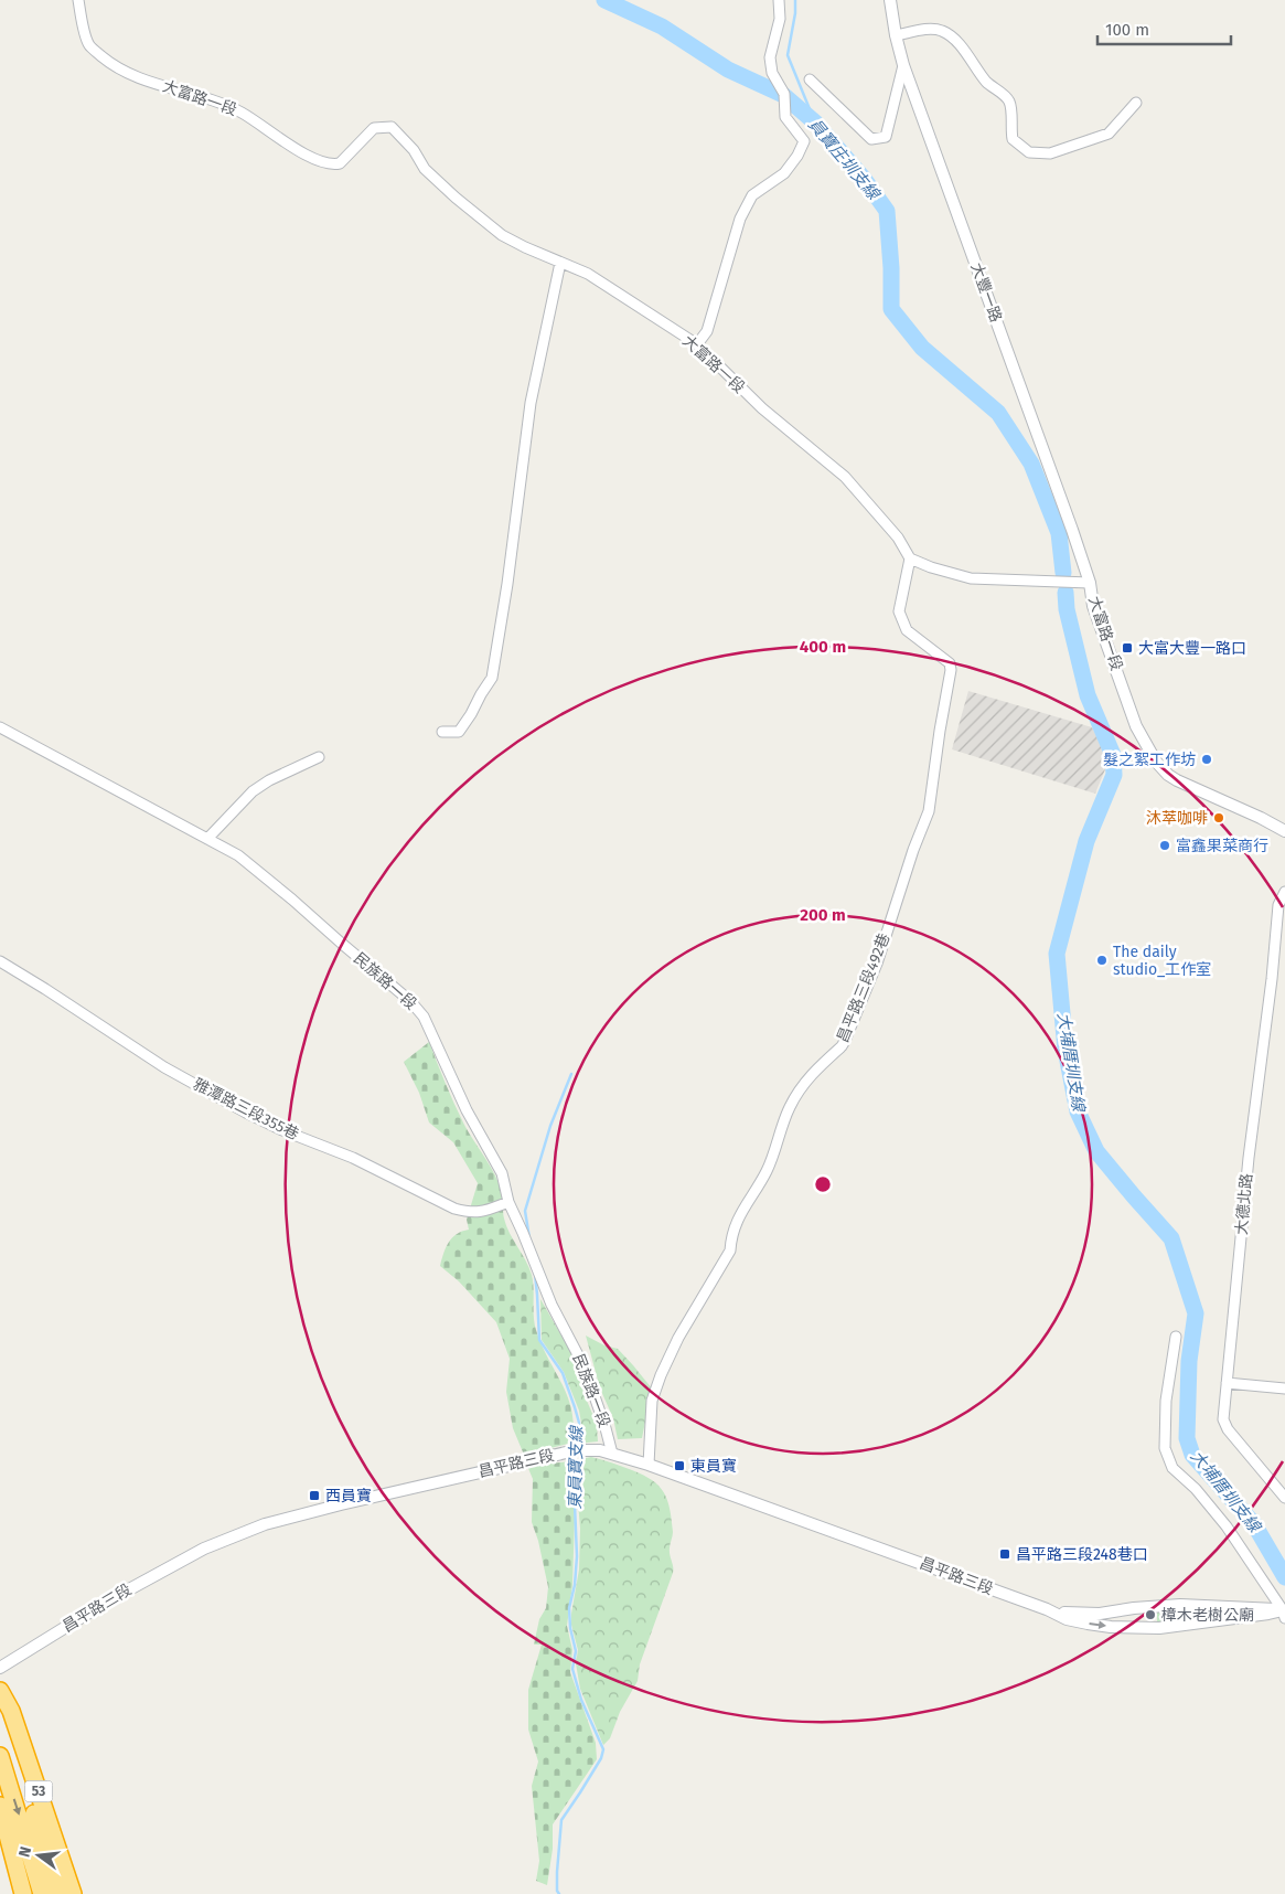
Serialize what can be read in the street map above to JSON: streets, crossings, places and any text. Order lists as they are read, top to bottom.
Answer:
{
  "streets": {
    "highway": ["53"],
    "street": [
      "大富路一段",
      "大豐一路",
      "民族路一段",
      "昌平路三段492巷",
      "雅潭路三段355巷",
      "大德北路",
      "昌平路三段"
    ]
  },
  "crossings": [
    ["大富路一段", "大豐一路"],
    ["大富路一段", "昌平路三段492巷"],
    ["民族路一段", "雅潭路三段355巷"],
    ["民族路一段", "昌平路三段"],
    ["昌平路三段492巷", "昌平路三段"]
  ],
  "water": ["員寶庄圳支線", "大埔厝圳支線", "東員寶支線"],
  "places": {
    "transit": [
      "大富大豐一路口",
      "東員寶",
      "西員寶",
      "昌平路三段248巷口"
    ],
    "other": [
      "髮之絮工作坊",
      "沐萃咖啡",
      "富鑫果菜商行",
      "The daily studio_工作室",
      "樟木老樹公廟"
    ]
  },
  "scale_bar": "100 m",
  "north": "left",
  "rings": ["400 m", "200 m"]
}
